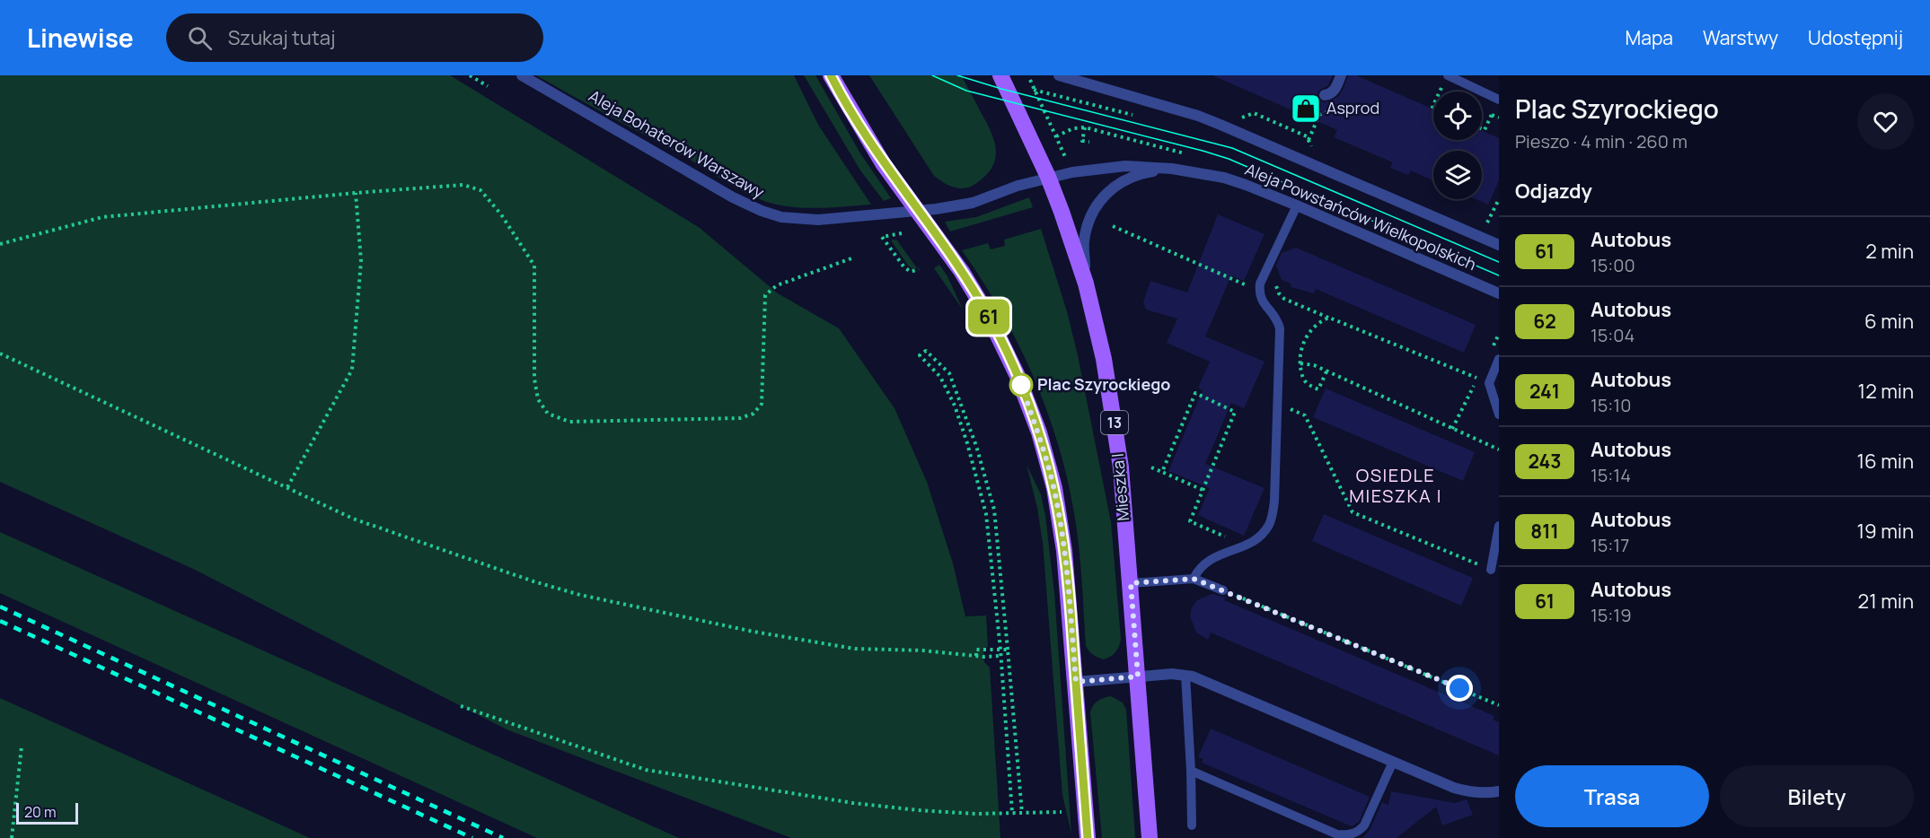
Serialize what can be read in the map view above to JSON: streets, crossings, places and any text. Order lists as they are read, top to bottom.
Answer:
{
  "streets": {
    "main road": ["13", "Mieszka I"],
    "street": ["Aleja Bohaterów Warszawy", "Aleja Powstańców Wielkopolskich"]
  },
  "crossings": [
    ["Aleja Bohaterów Warszawy", "Aleja Powstańców Wielkopolskich"],
    ["Aleja Bohaterów Warszawy", "13"],
    ["Aleja Bohaterów Warszawy", "Mieszka I"],
    ["Aleja Powstańców Wielkopolskich", "13"],
    ["Aleja Powstańców Wielkopolskich", "Mieszka I"],
    ["13", "Mieszka I"]
  ],
  "districts": ["OSIEDLE MIESZKA I"],
  "places": {
    "shop": ["Asprod"],
    "other": ["Plac Szyrockiego"]
  },
  "lines": ["bus line 61"],
  "scale_bar": "20 m",
  "page": {
    "header": "Linewise",
    "search": "Szukaj tutaj",
    "nav": ["Mapa", "Warstwy", "Udostępnij"],
    "on_map": "61",
    "heading": [
      ["Plac Szyrockiego", "Pieszo · 4 min · 260 m"],
      "Odjazdy"
    ],
    "list": [
      {
        "mark": "61",
        "name": "Autobus",
        "note": "15:00",
        "value": "2 min"
      },
      {
        "mark": "62",
        "name": "Autobus",
        "note": "15:04",
        "value": "6 min"
      },
      {
        "mark": "241",
        "name": "Autobus",
        "note": "15:10",
        "value": "12 min"
      },
      {
        "mark": "243",
        "name": "Autobus",
        "note": "15:14",
        "value": "16 min"
      },
      {
        "mark": "811",
        "name": "Autobus",
        "note": "15:17",
        "value": "19 min"
      },
      {
        "mark": "61",
        "name": "Autobus",
        "note": "15:19",
        "value": "21 min"
      }
    ],
    "buttons": ["Trasa", "Bilety"],
    "scale": "20 m"
  }
}
